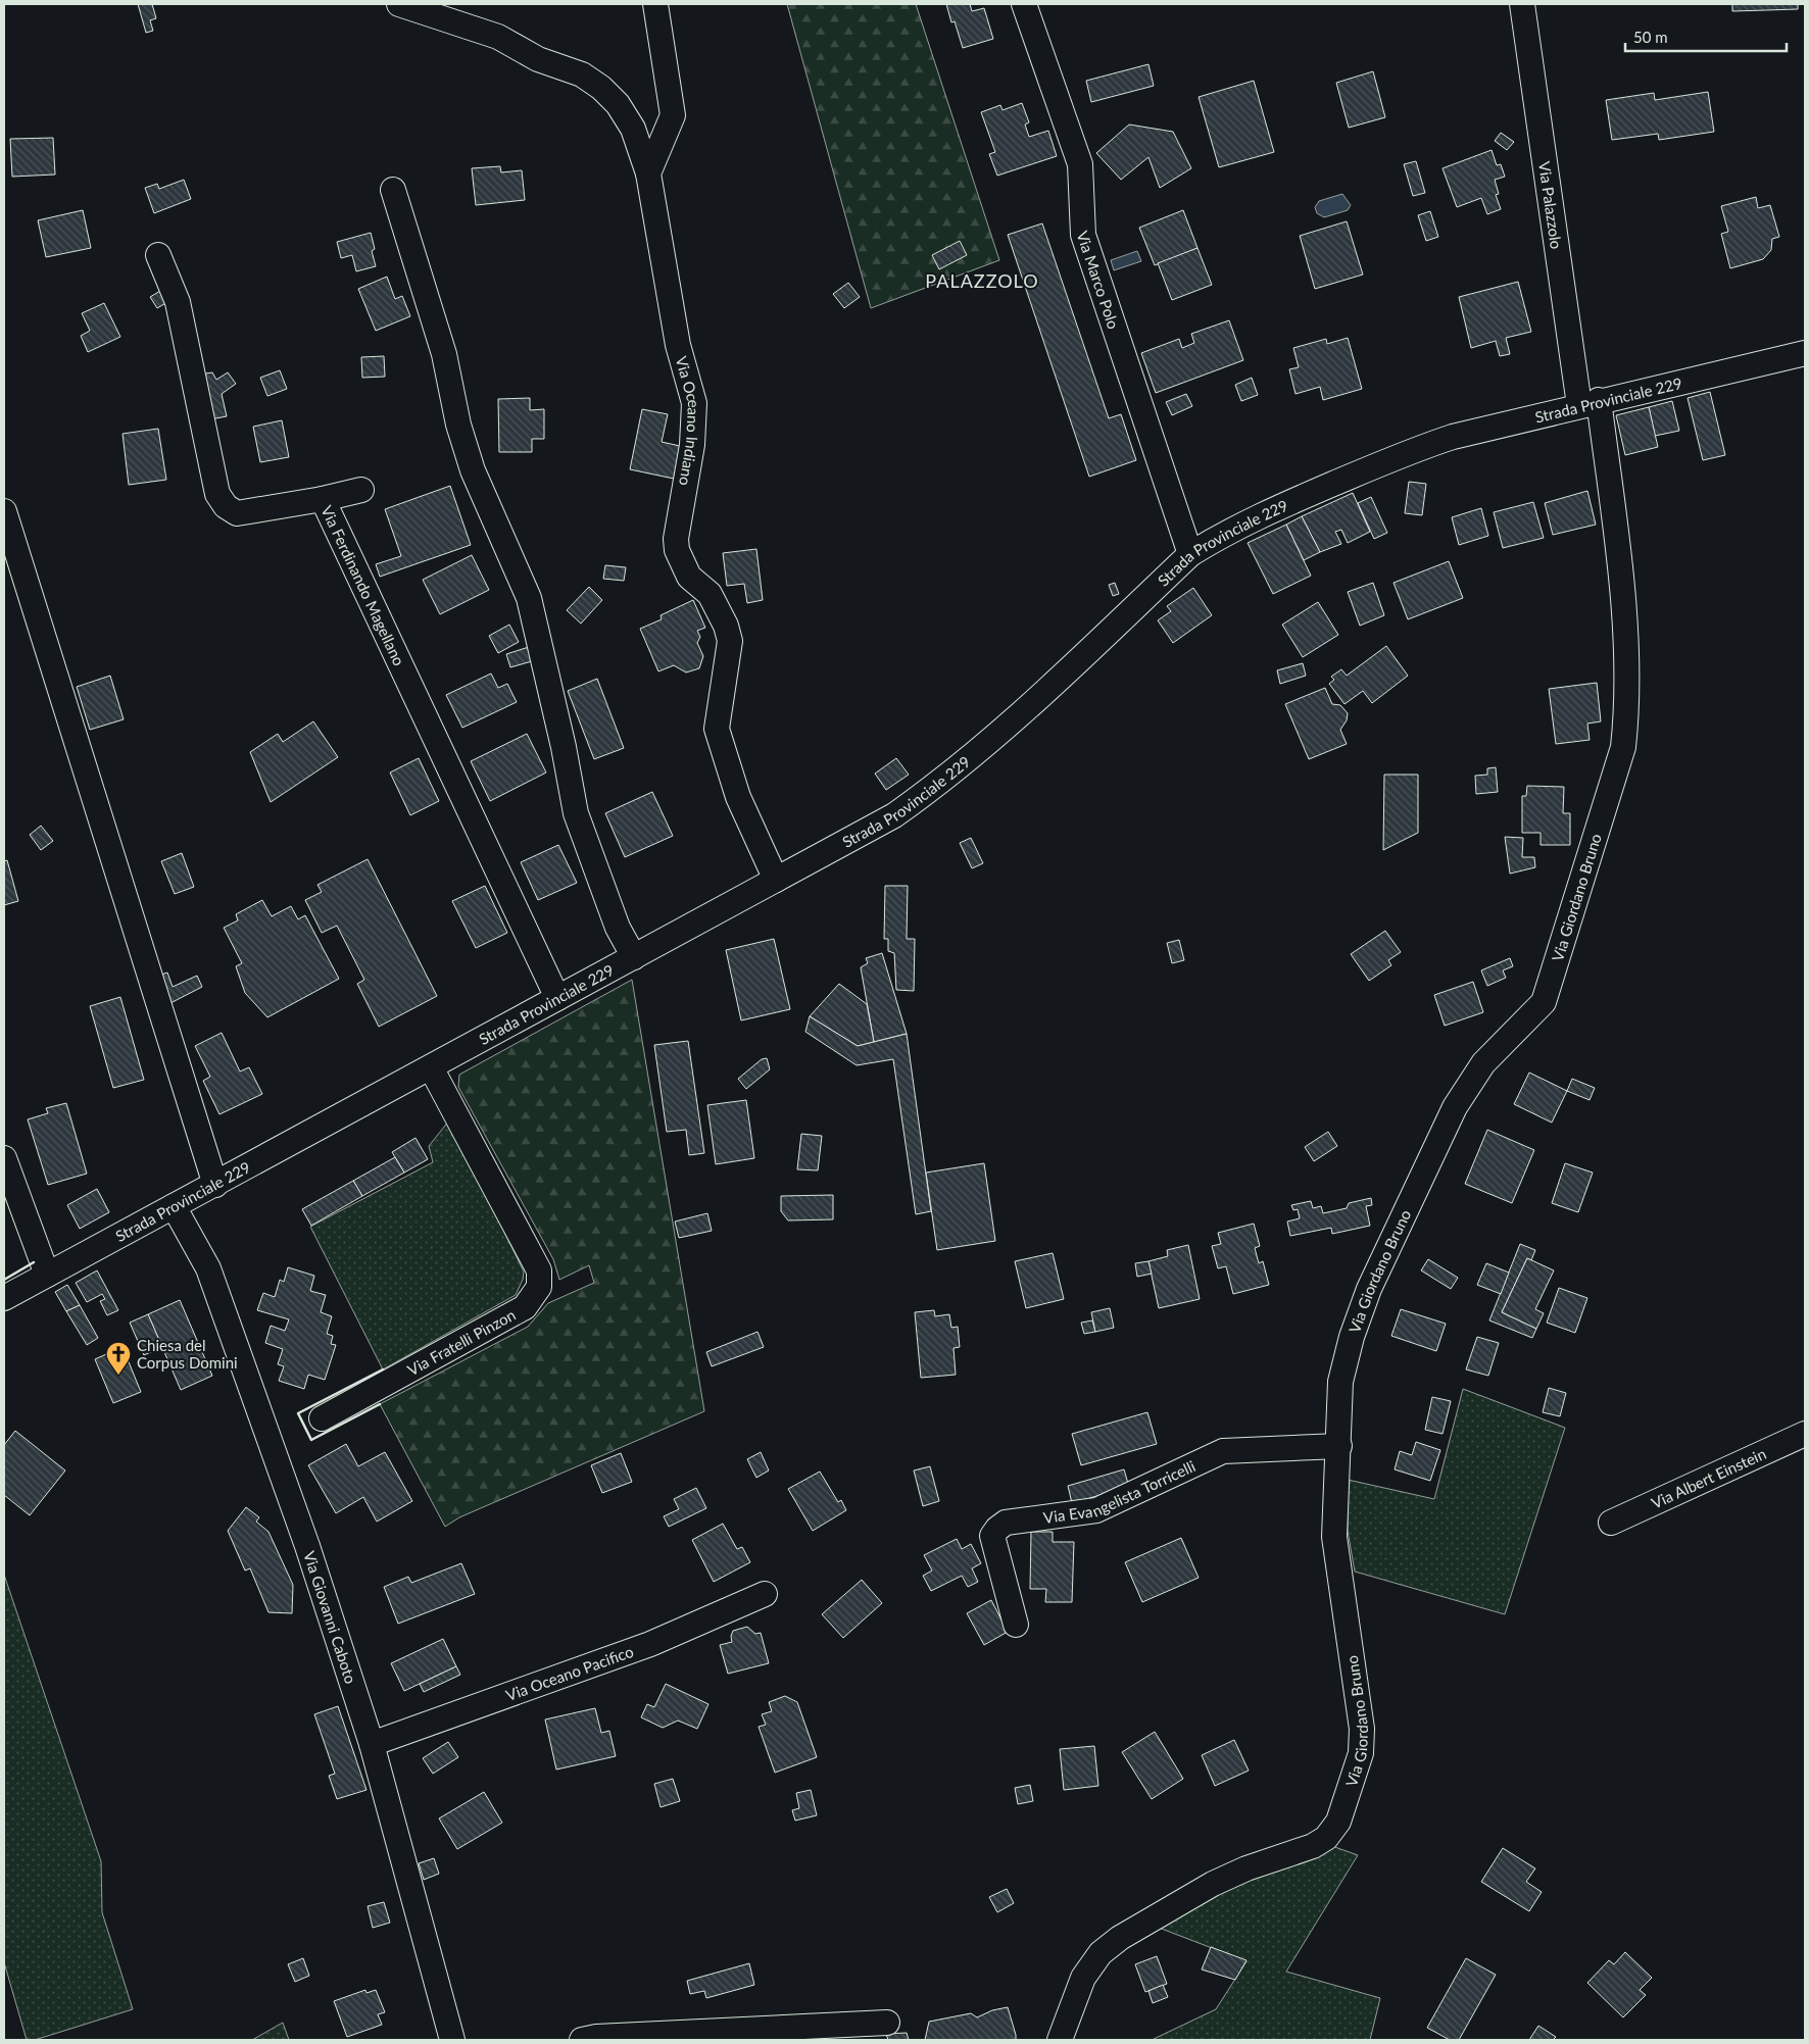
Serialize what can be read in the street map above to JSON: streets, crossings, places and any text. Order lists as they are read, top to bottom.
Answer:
{
  "streets": {
    "street": [
      "Via Palazzolo",
      "Via Marco Polo",
      "Strada Provinciale 229",
      "Via Oceano Indiano",
      "Via Ferdinando Magellano",
      "Via Giordano Bruno",
      "Via Fratelli Pinzon",
      "Via Albert Einstein",
      "Via Evangelista Torricelli",
      "Via Giovanni Caboto",
      "Via Oceano Pacifico"
    ]
  },
  "crossings": [
    ["Via Palazzolo", "Strada Provinciale 229"],
    ["Via Palazzolo", "Via Giordano Bruno"],
    ["Via Marco Polo", "Strada Provinciale 229"],
    ["Strada Provinciale 229", "Via Oceano Indiano"],
    ["Strada Provinciale 229", "Via Ferdinando Magellano"],
    ["Strada Provinciale 229", "Via Giordano Bruno"],
    ["Strada Provinciale 229", "Via Fratelli Pinzon"],
    ["Strada Provinciale 229", "Via Giovanni Caboto"],
    ["Via Giordano Bruno", "Via Evangelista Torricelli"],
    ["Via Giovanni Caboto", "Via Oceano Pacifico"]
  ],
  "districts": ["PALAZZOLO"],
  "places": {
    "church": ["Chiesa del Corpus Domini"]
  },
  "scale_bar": "50 m"
}
